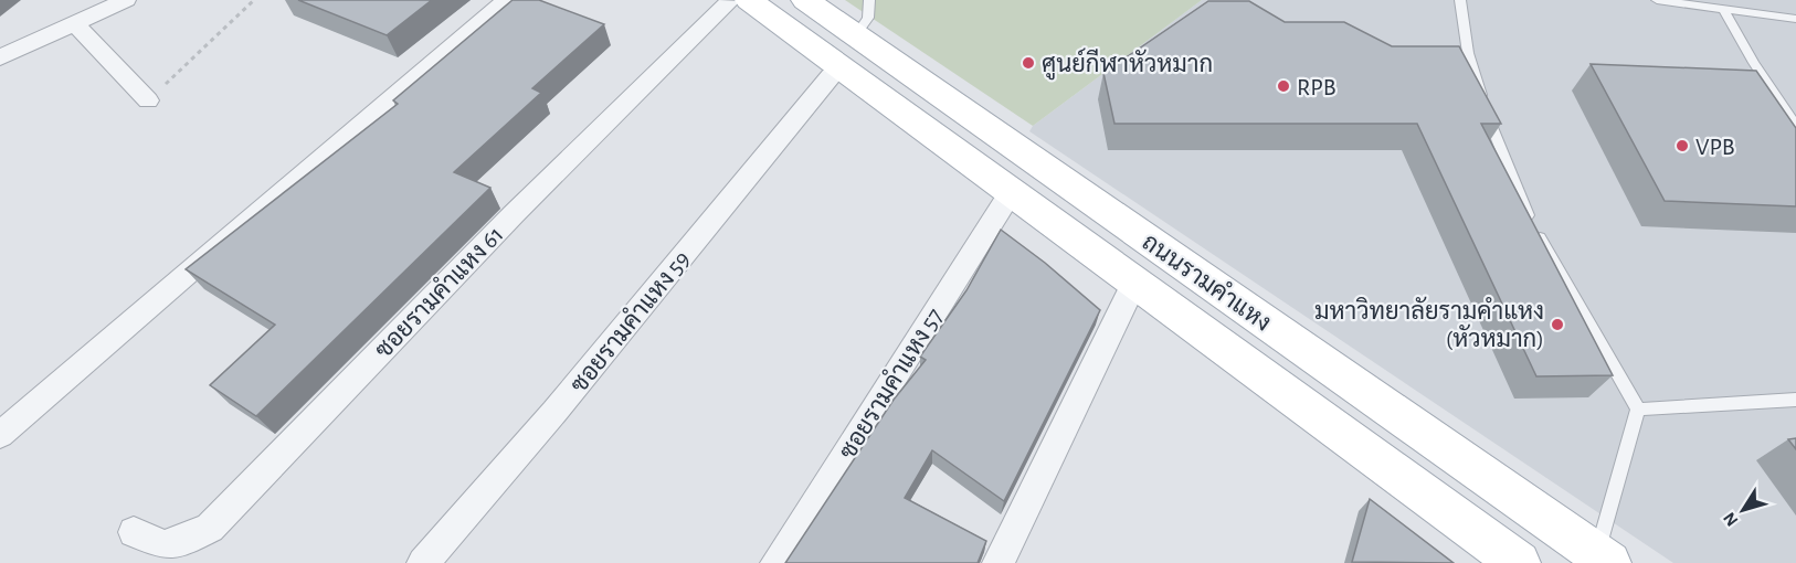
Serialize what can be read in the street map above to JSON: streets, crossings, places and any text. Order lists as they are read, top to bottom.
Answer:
{
  "streets": {
    "main road": ["ถนนรามคำแหง"],
    "street": ["ซอยรามคำแหง 61", "ซอยรามคำแหง 59", "ซอยรามคำแหง 57"]
  },
  "crossings": [
    ["ถนนรามคำแหง", "ซอยรามคำแหง 61"]
  ],
  "places": [
    "ศูนย์กีฬาหัวหมาก",
    "RPB",
    "VPB",
    "มหาวิทยาลัยรามคำแหง (หัวหมาก)"
  ],
  "north": "bottom left"
}
